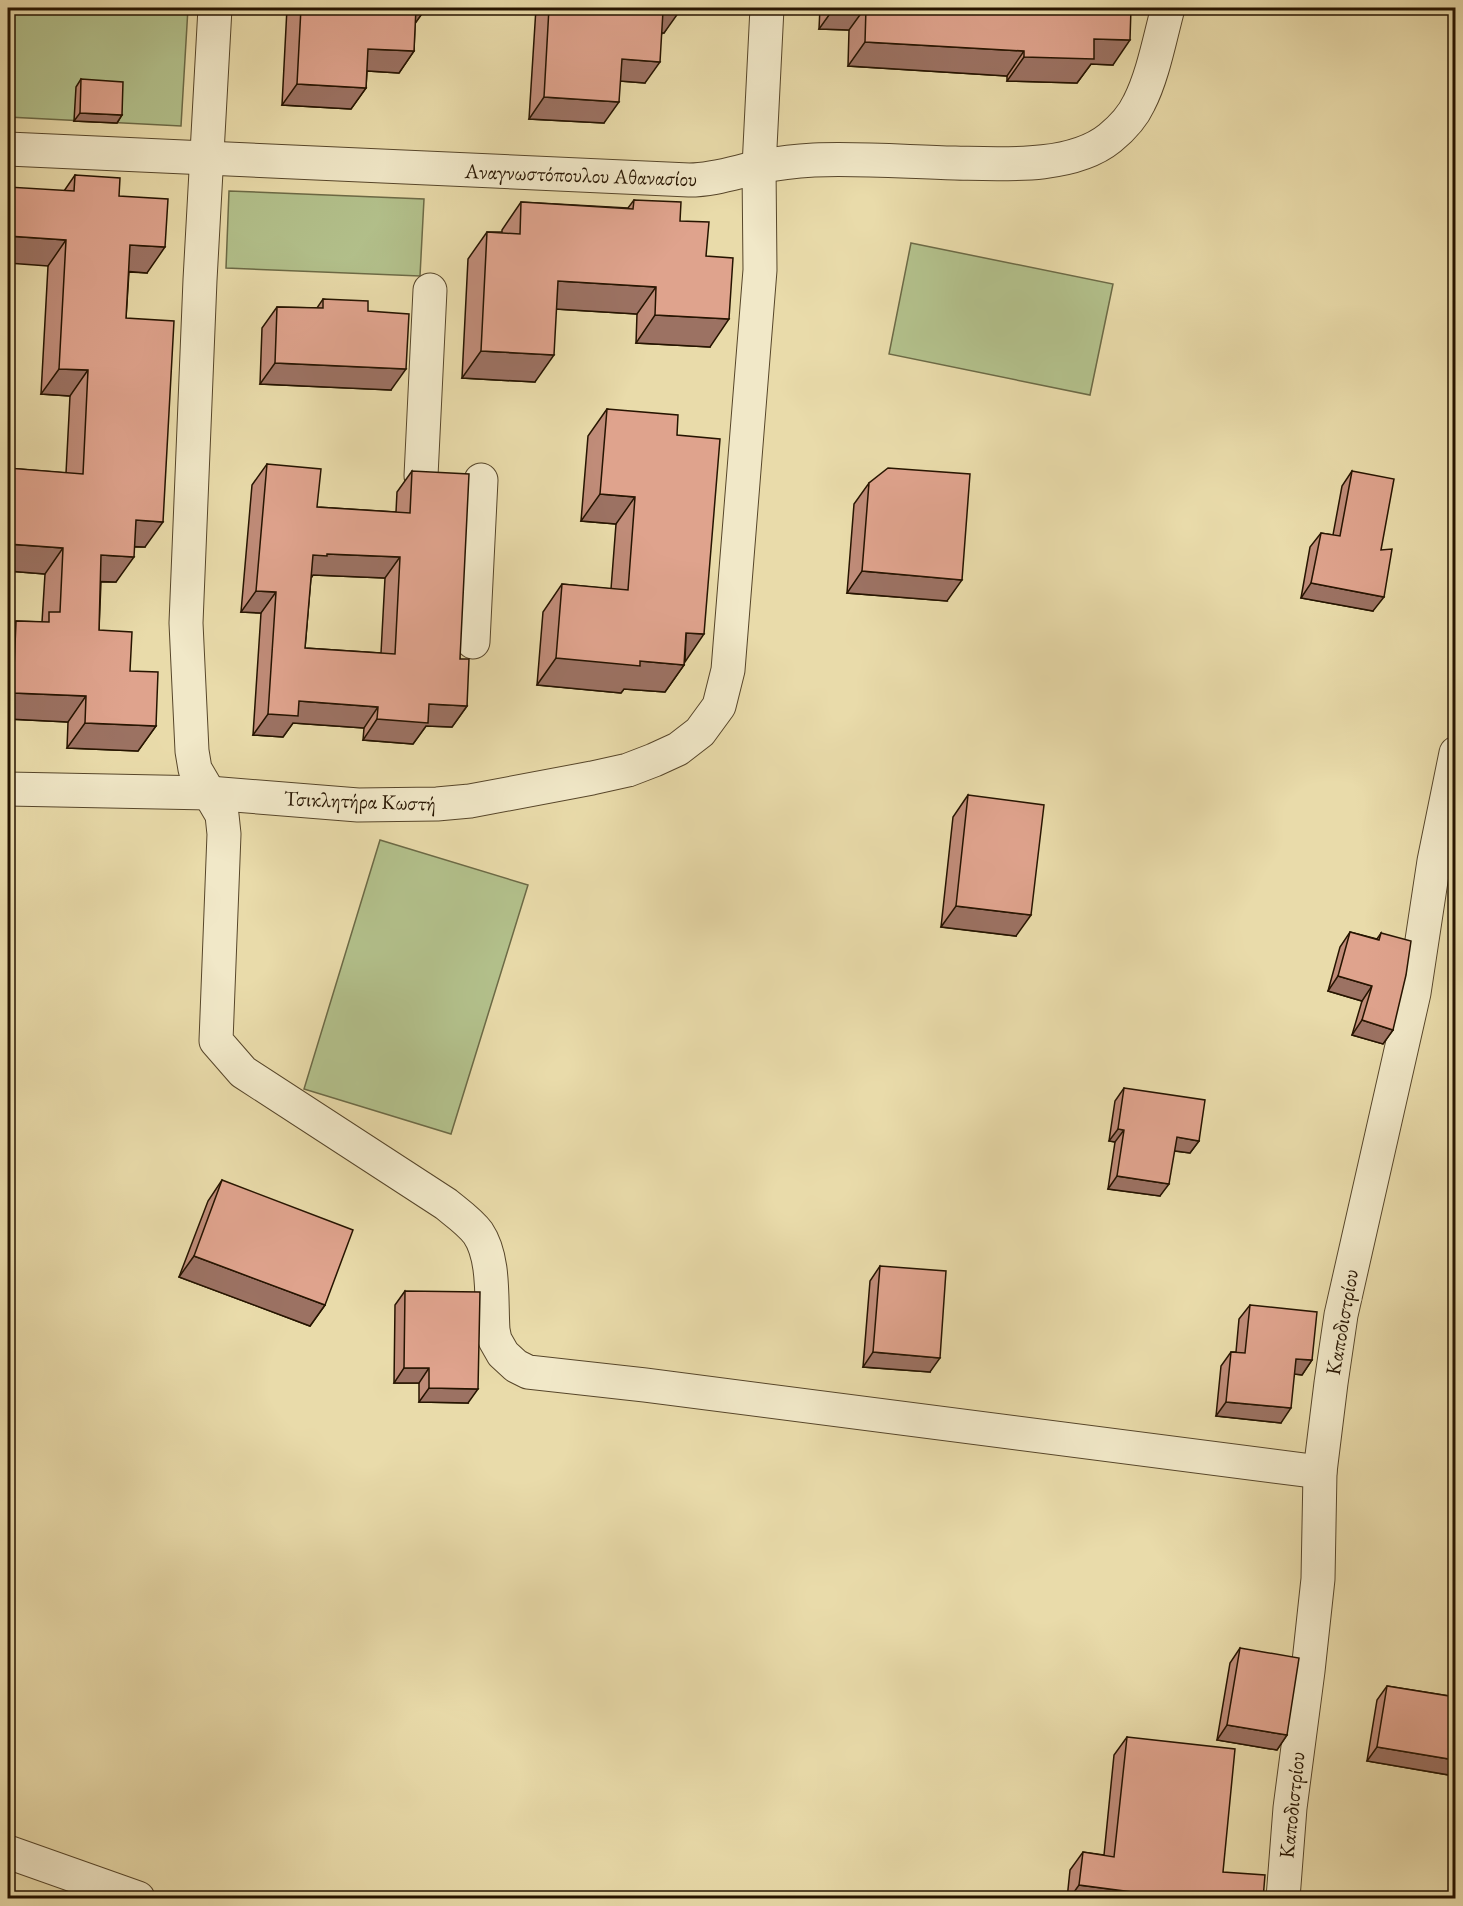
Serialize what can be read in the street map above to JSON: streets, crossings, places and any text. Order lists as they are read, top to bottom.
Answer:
{
  "streets": {
    "street": ["Αναγνωστόπουλου Αθανασίου", "Τσικλητήρα Κωστή", "Καποδιστρίου"]
  },
  "crossings": [
    ["Αναγνωστόπουλου Αθανασίου", "Τσικλητήρα Κωστή"]
  ]
}
